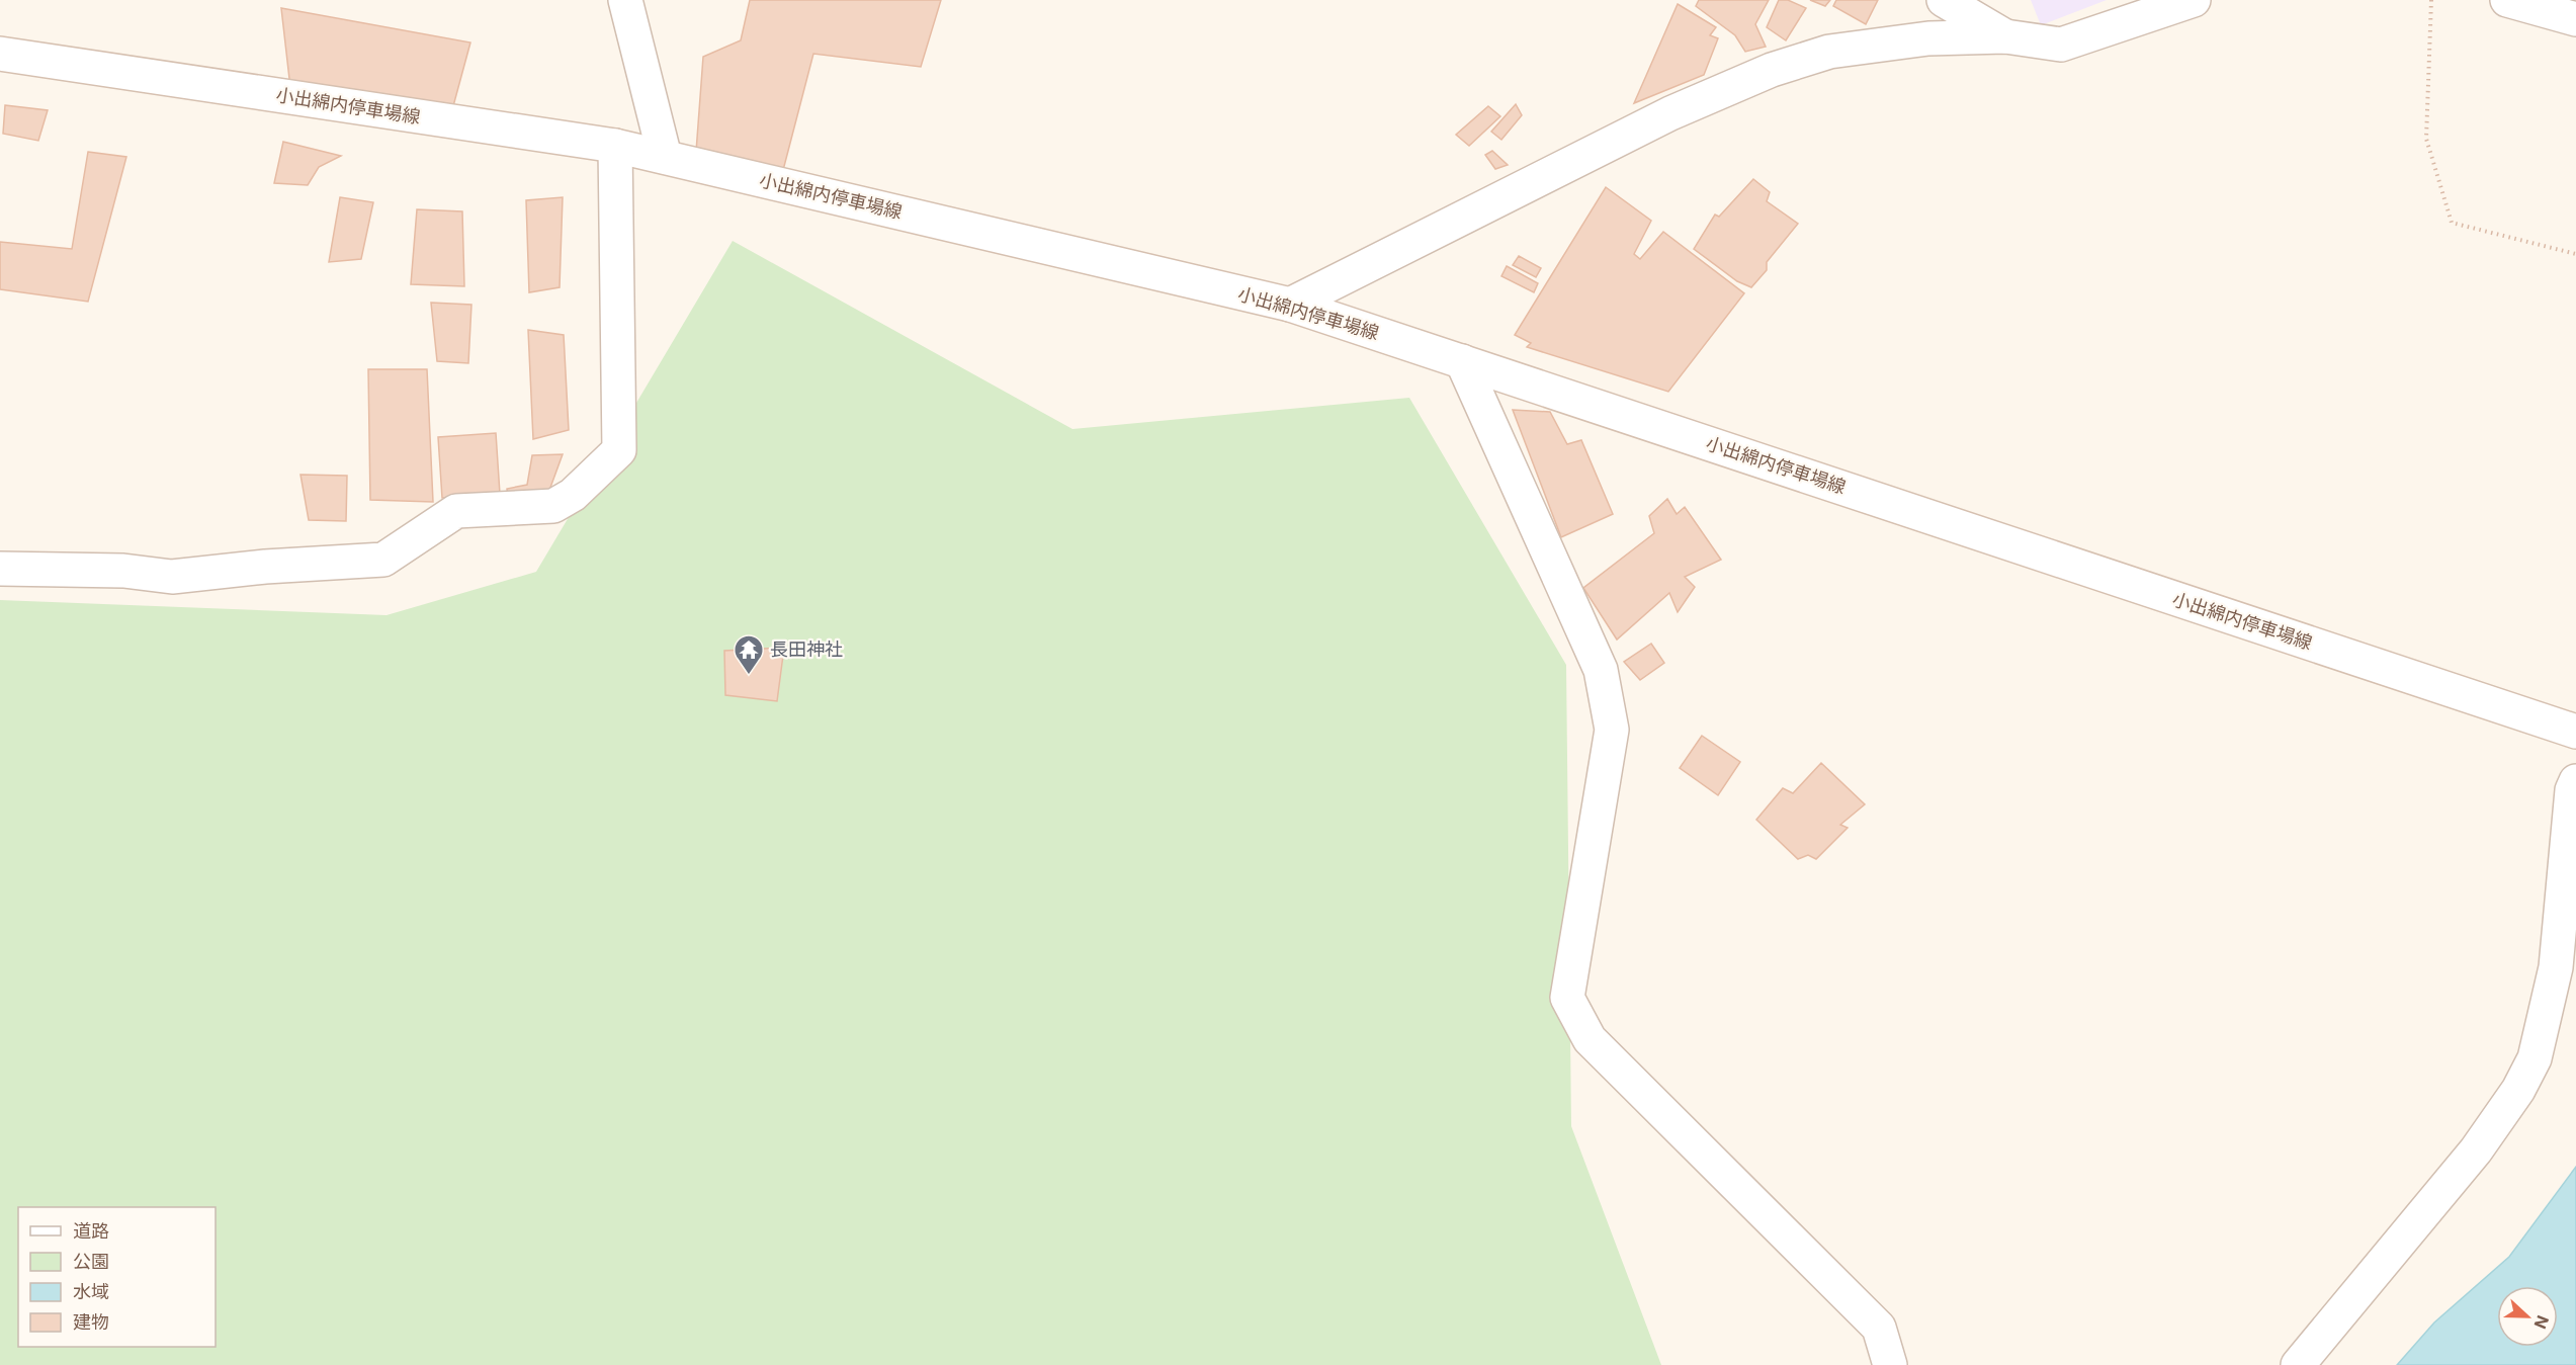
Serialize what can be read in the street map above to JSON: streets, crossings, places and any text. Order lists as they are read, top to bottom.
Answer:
{
  "streets": {
    "street": ["小出綿内停車場線"]
  },
  "places": {
    "temple": ["長田神社"]
  },
  "legend": [
    "道路",
    "公園",
    "水域",
    "建物"
  ],
  "north": "right"
}
